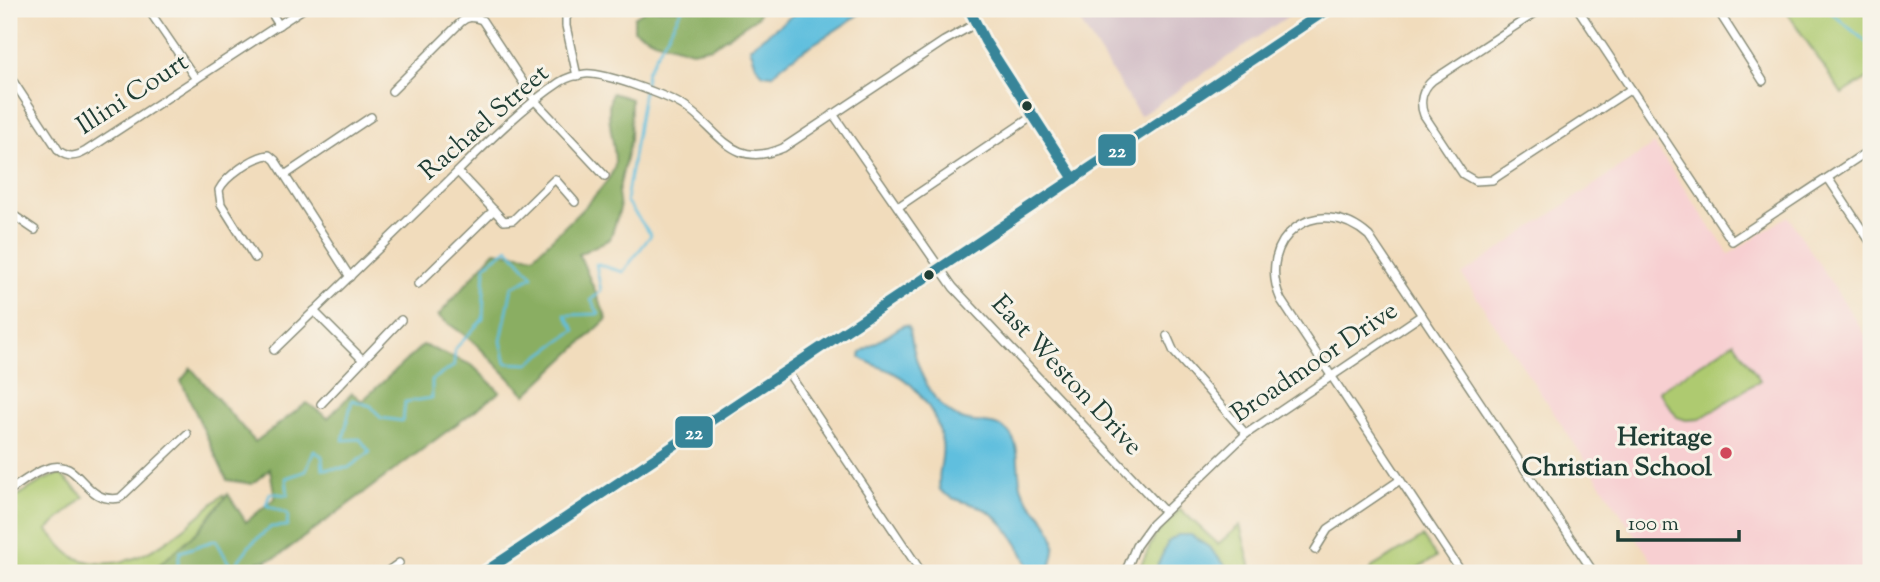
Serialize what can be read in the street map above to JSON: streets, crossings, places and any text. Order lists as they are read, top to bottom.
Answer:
{
  "streets": {
    "street": [
      "Illini Court",
      "Rachael Street",
      "Broadmoor Drive",
      "East Weston Drive"
    ]
  },
  "crossings": [
    ["Rachael Street", "East Weston Drive"],
    ["Broadmoor Drive", "East Weston Drive"]
  ],
  "places": ["Heritage Christian School"],
  "lines": ["transit line 22"],
  "scale_bar": "100 m"
}
